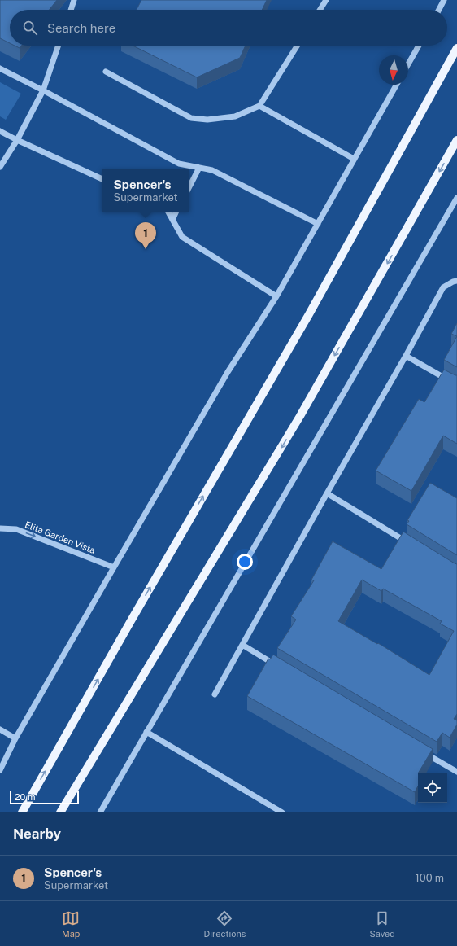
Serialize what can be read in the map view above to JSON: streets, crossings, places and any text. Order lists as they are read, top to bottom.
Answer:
{
  "streets": {
    "street": ["Elita Garden Vista"]
  },
  "one_way": ["Elita Garden Vista"],
  "scale_bar": "20 m",
  "north": "bottom",
  "page": {
    "search": "Search here",
    "popup": ["Spencer's", "Supermarket"],
    "pins": "1",
    "scale": "20 m",
    "heading": "Nearby",
    "list": [
      {
        "mark": "1",
        "name": "Spencer's",
        "note": "Supermarket",
        "value": "100 m"
      }
    ],
    "nav": ["Map", "Directions", "Saved"]
  }
}
